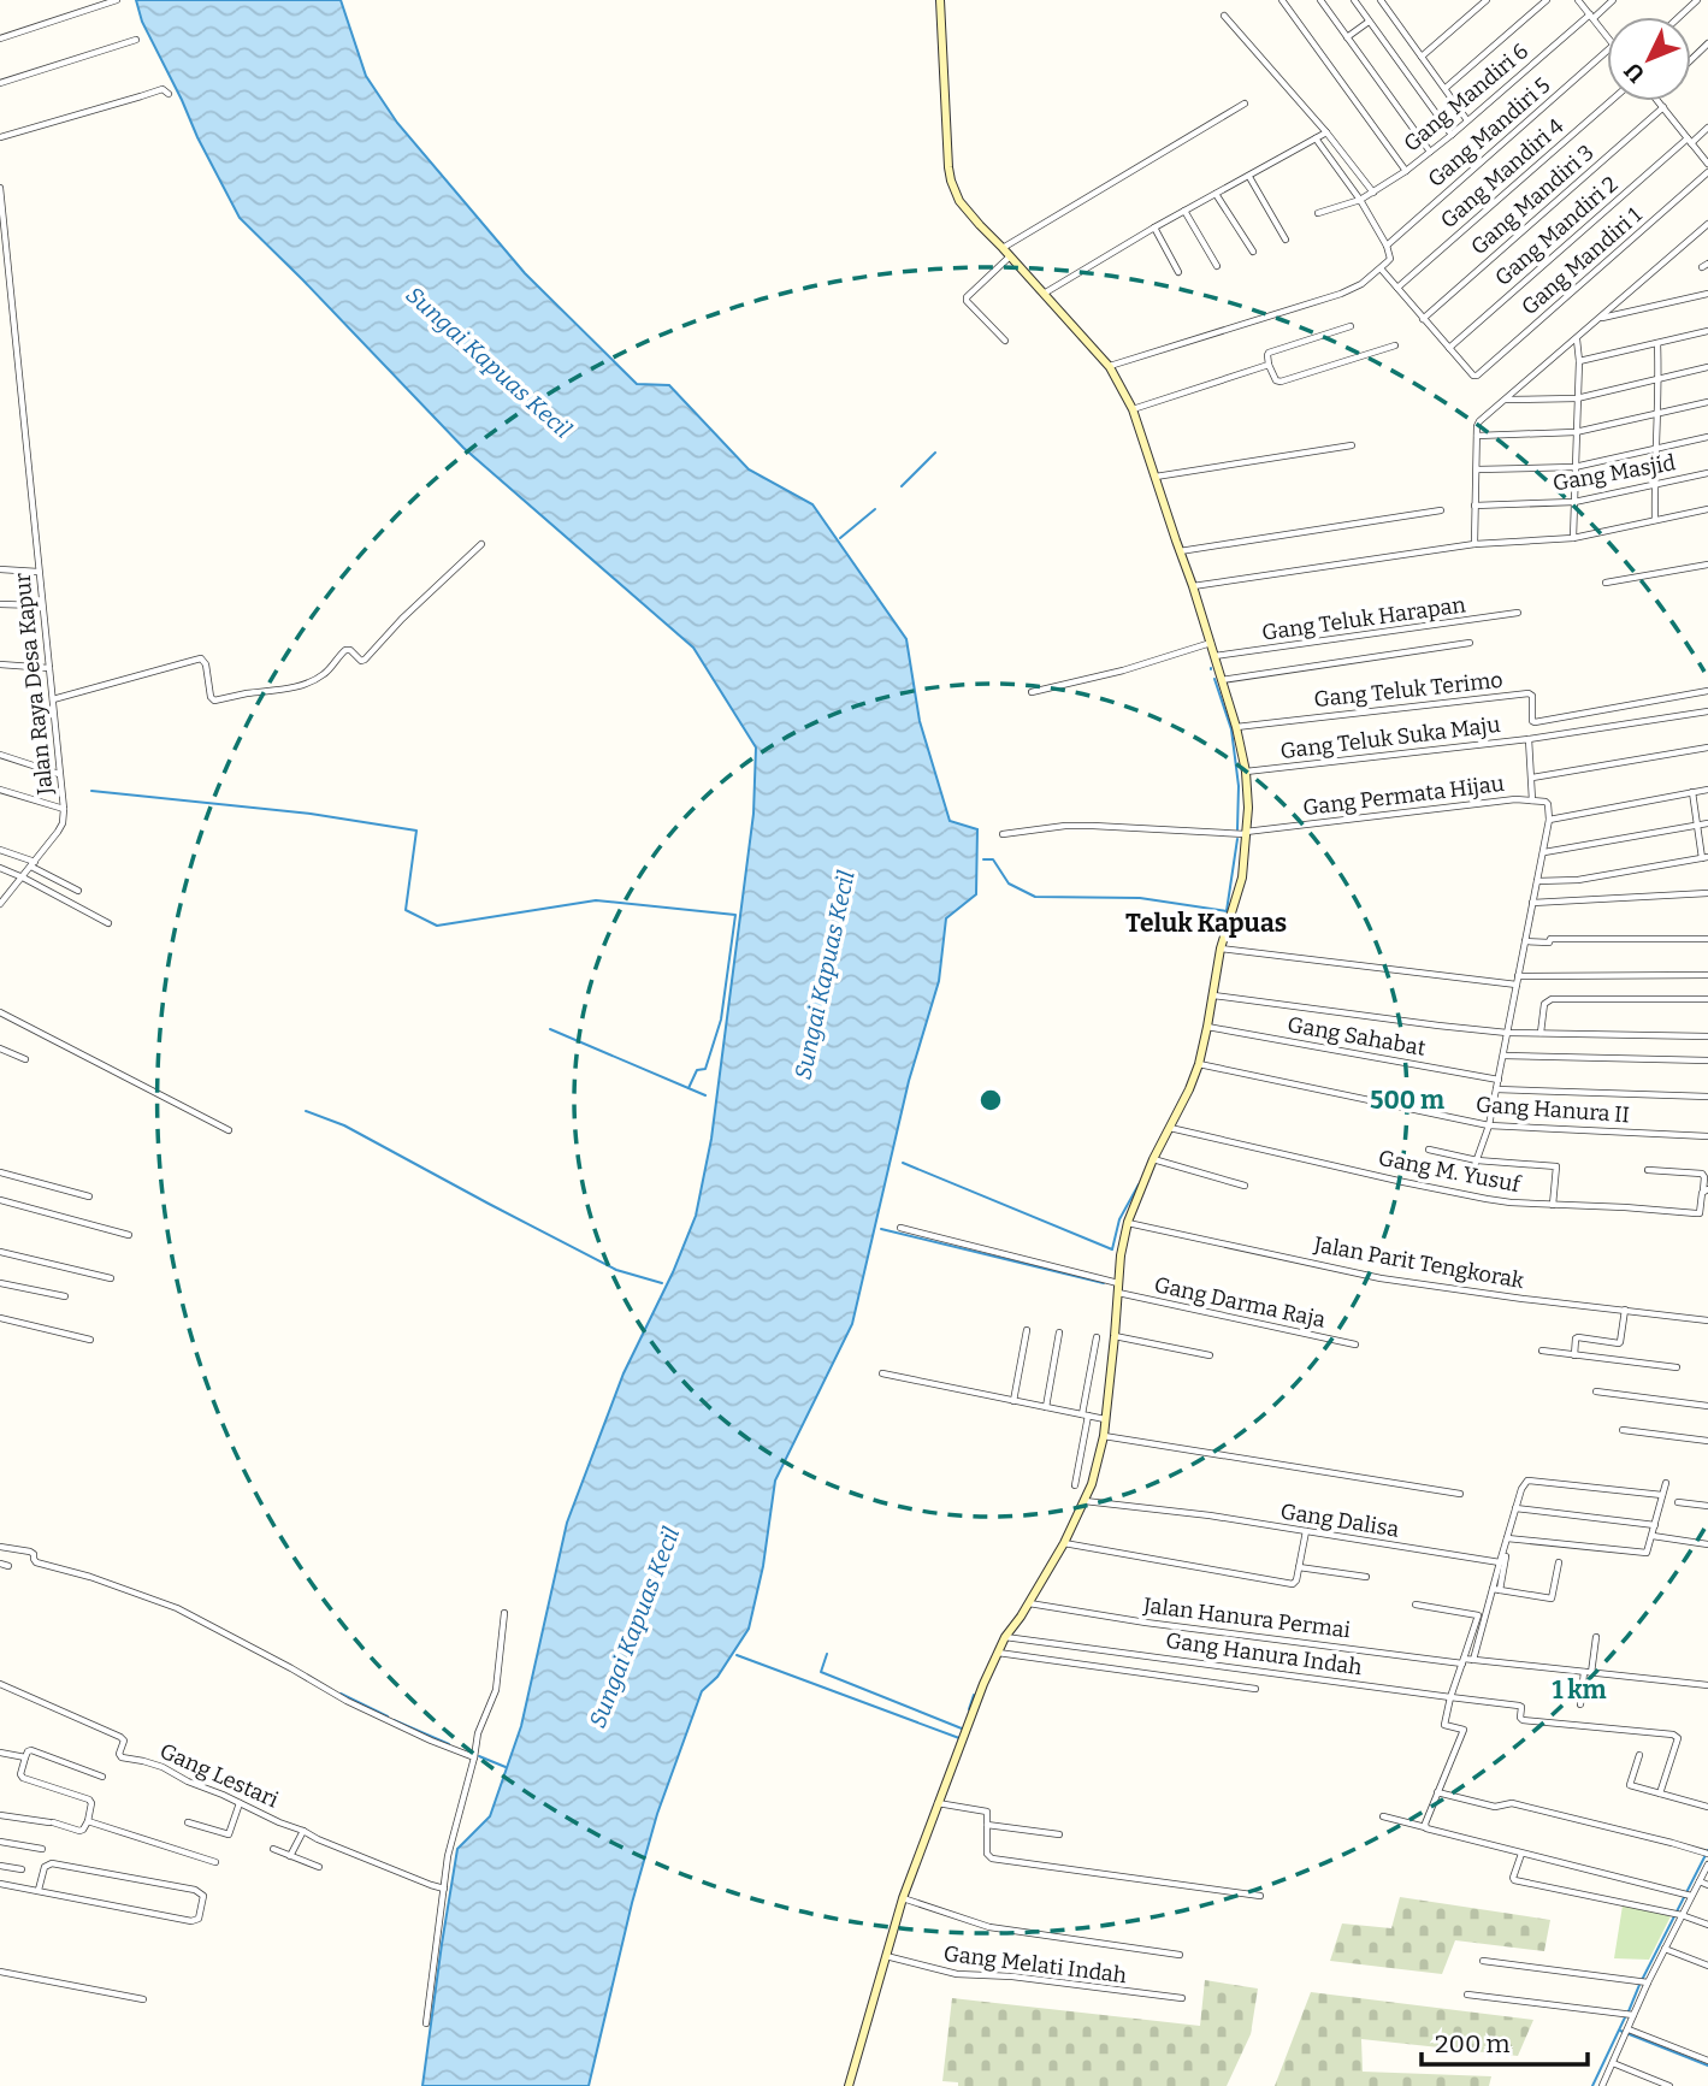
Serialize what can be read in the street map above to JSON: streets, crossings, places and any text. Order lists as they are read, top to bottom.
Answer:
{
  "streets": {
    "street": [
      "Gang Mandiri 6",
      "Gang Mandiri 5",
      "Gang Mandiri 4",
      "Gang Mandiri 3",
      "Gang Mandiri 2",
      "Gang Mandiri 1",
      "Gang Masjid",
      "Gang Teluk Harapan",
      "Jalan Raya Desa Kapur",
      "Gang Teluk Terimo",
      "Gang Teluk Suka Maju",
      "Gang Permata Hijau",
      "Gang Sahabat",
      "Gang Hanura II",
      "Gang M. Yusuf",
      "Jalan Parit Tengkorak",
      "Gang Darma Raja",
      "Gang Dalisa",
      "Jalan Hanura Permai",
      "Gang Hanura Indah",
      "Gang Lestari",
      "Gang Melati Indah"
    ]
  },
  "crossings": [
    ["Gang Mandiri 2", "Gang Mandiri 1"],
    ["Gang Teluk Suka Maju", "Gang Permata Hijau"]
  ],
  "districts": ["Teluk Kapuas"],
  "water": ["Sungai Kapuas Kecil"],
  "scale_bar": "200 m",
  "north": "bottom left",
  "rings": ["500 m", "1 km"]
}
